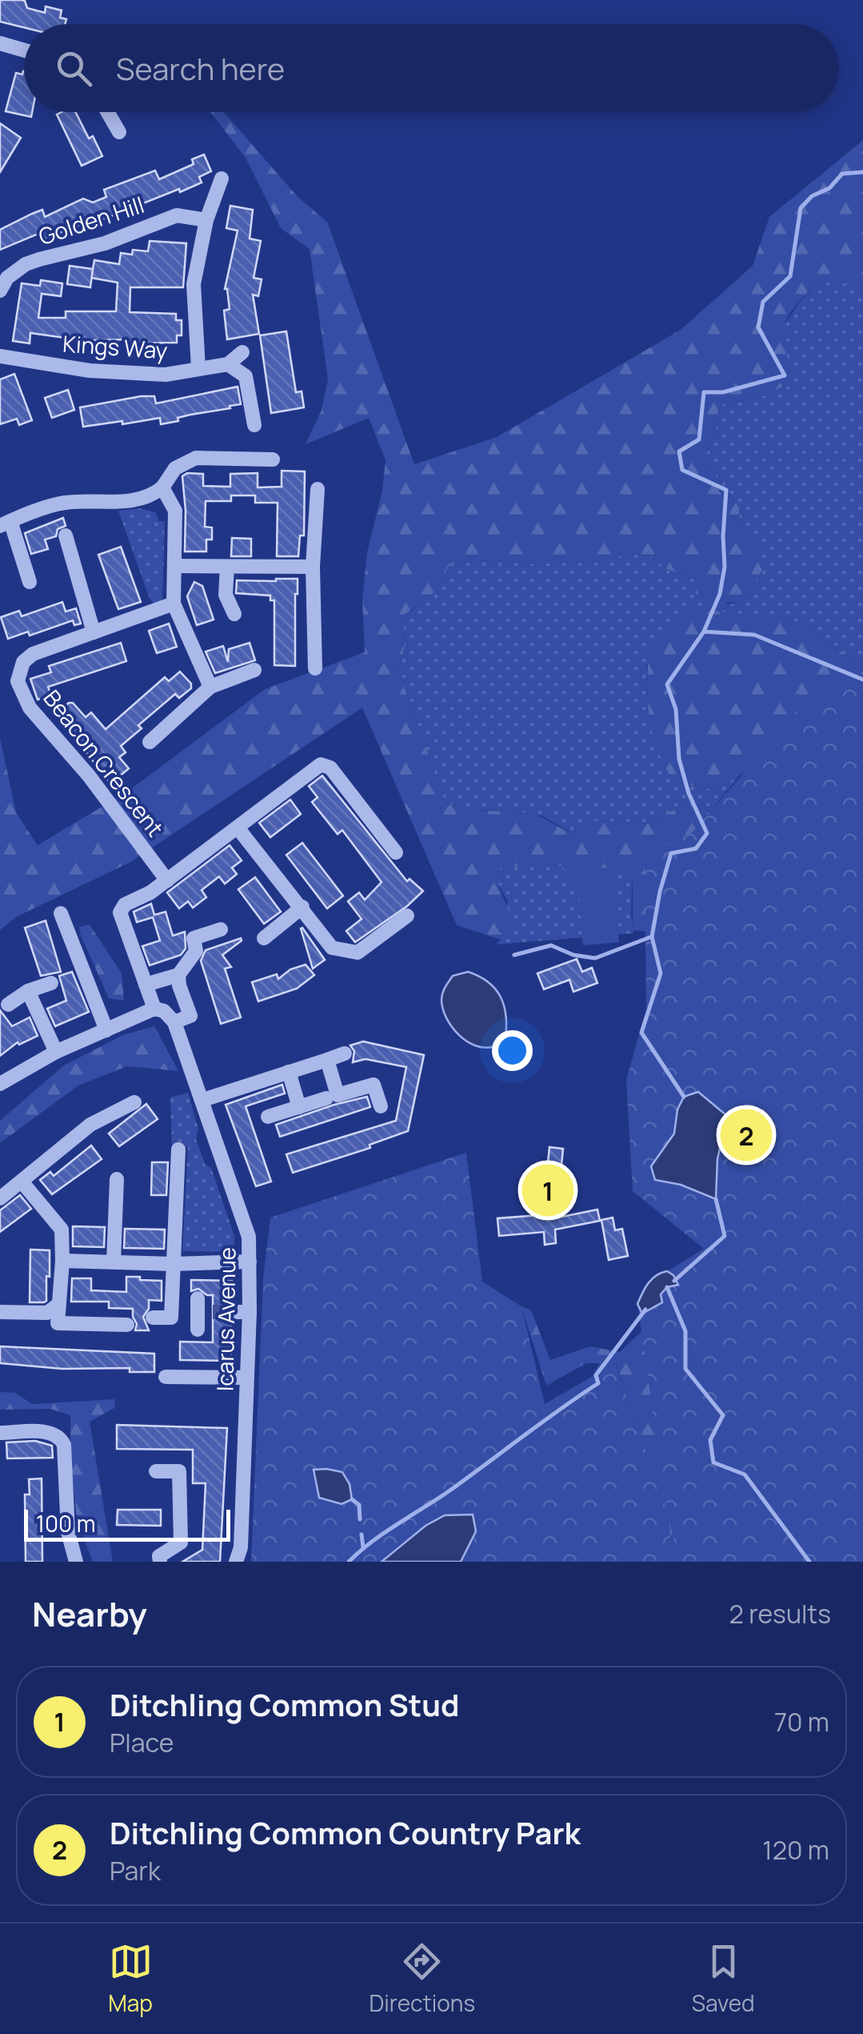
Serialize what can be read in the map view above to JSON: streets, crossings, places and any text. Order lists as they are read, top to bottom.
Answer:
{
  "streets": {
    "street": [
      "Golden Hill",
      "Kings Way",
      "Beacon Crescent",
      "Icarus Avenue"
    ]
  },
  "scale_bar": "100 m",
  "page": {
    "search": "Search here",
    "pins": ["2", "1"],
    "scale": "100 m",
    "heading": ["Nearby", "2 results"],
    "list": [
      {
        "mark": "1",
        "name": "Ditchling Common Stud",
        "note": "Place",
        "value": "70 m"
      },
      {
        "mark": "2",
        "name": "Ditchling Common Country Park",
        "note": "Park",
        "value": "120 m"
      }
    ],
    "nav": ["Map", "Directions", "Saved"]
  }
}
